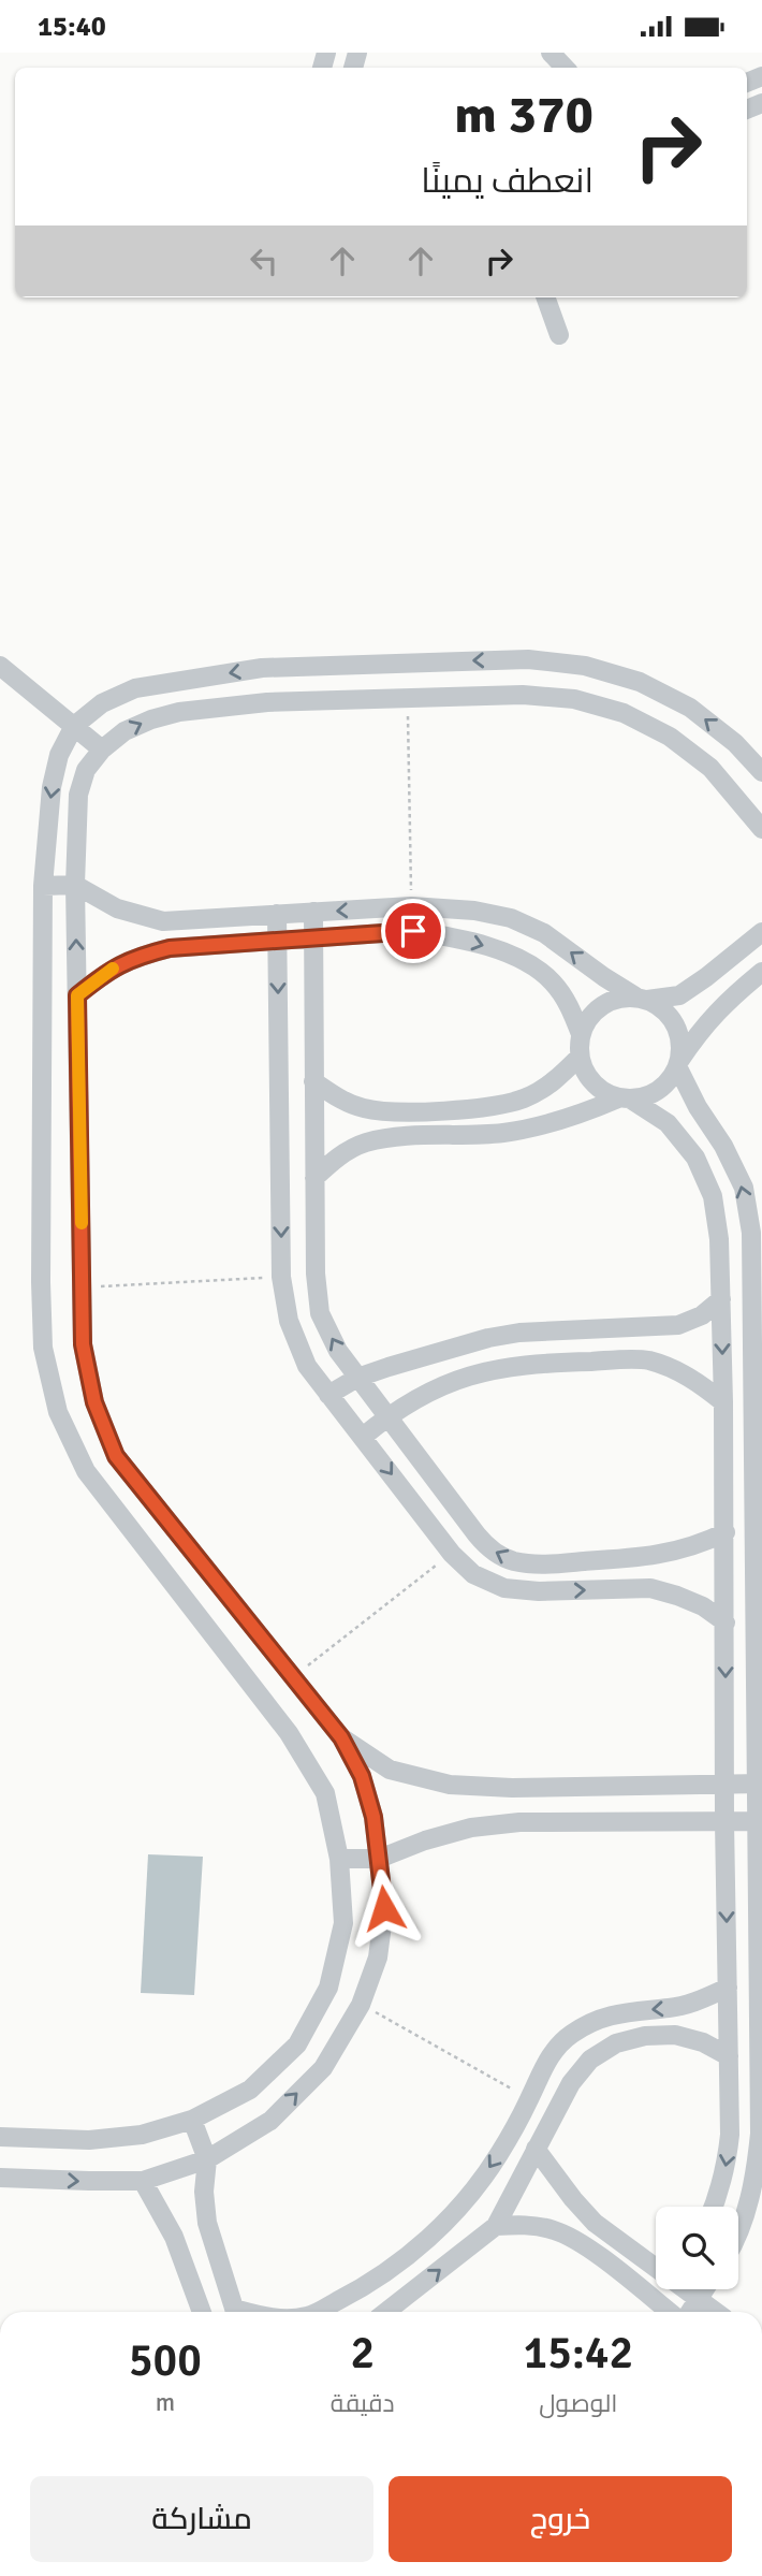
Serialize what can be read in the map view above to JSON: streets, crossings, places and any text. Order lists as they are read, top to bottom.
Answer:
{
  "page": {
    "status": "15:40",
    "turn": ["370 m", "انعطف يمينًا"],
    "eta": [
      "15:42",
      "الوصول",
      "2",
      "دقيقة",
      "500",
      "m"
    ],
    "buttons": ["خروج", "مشاركة"]
  }
}
